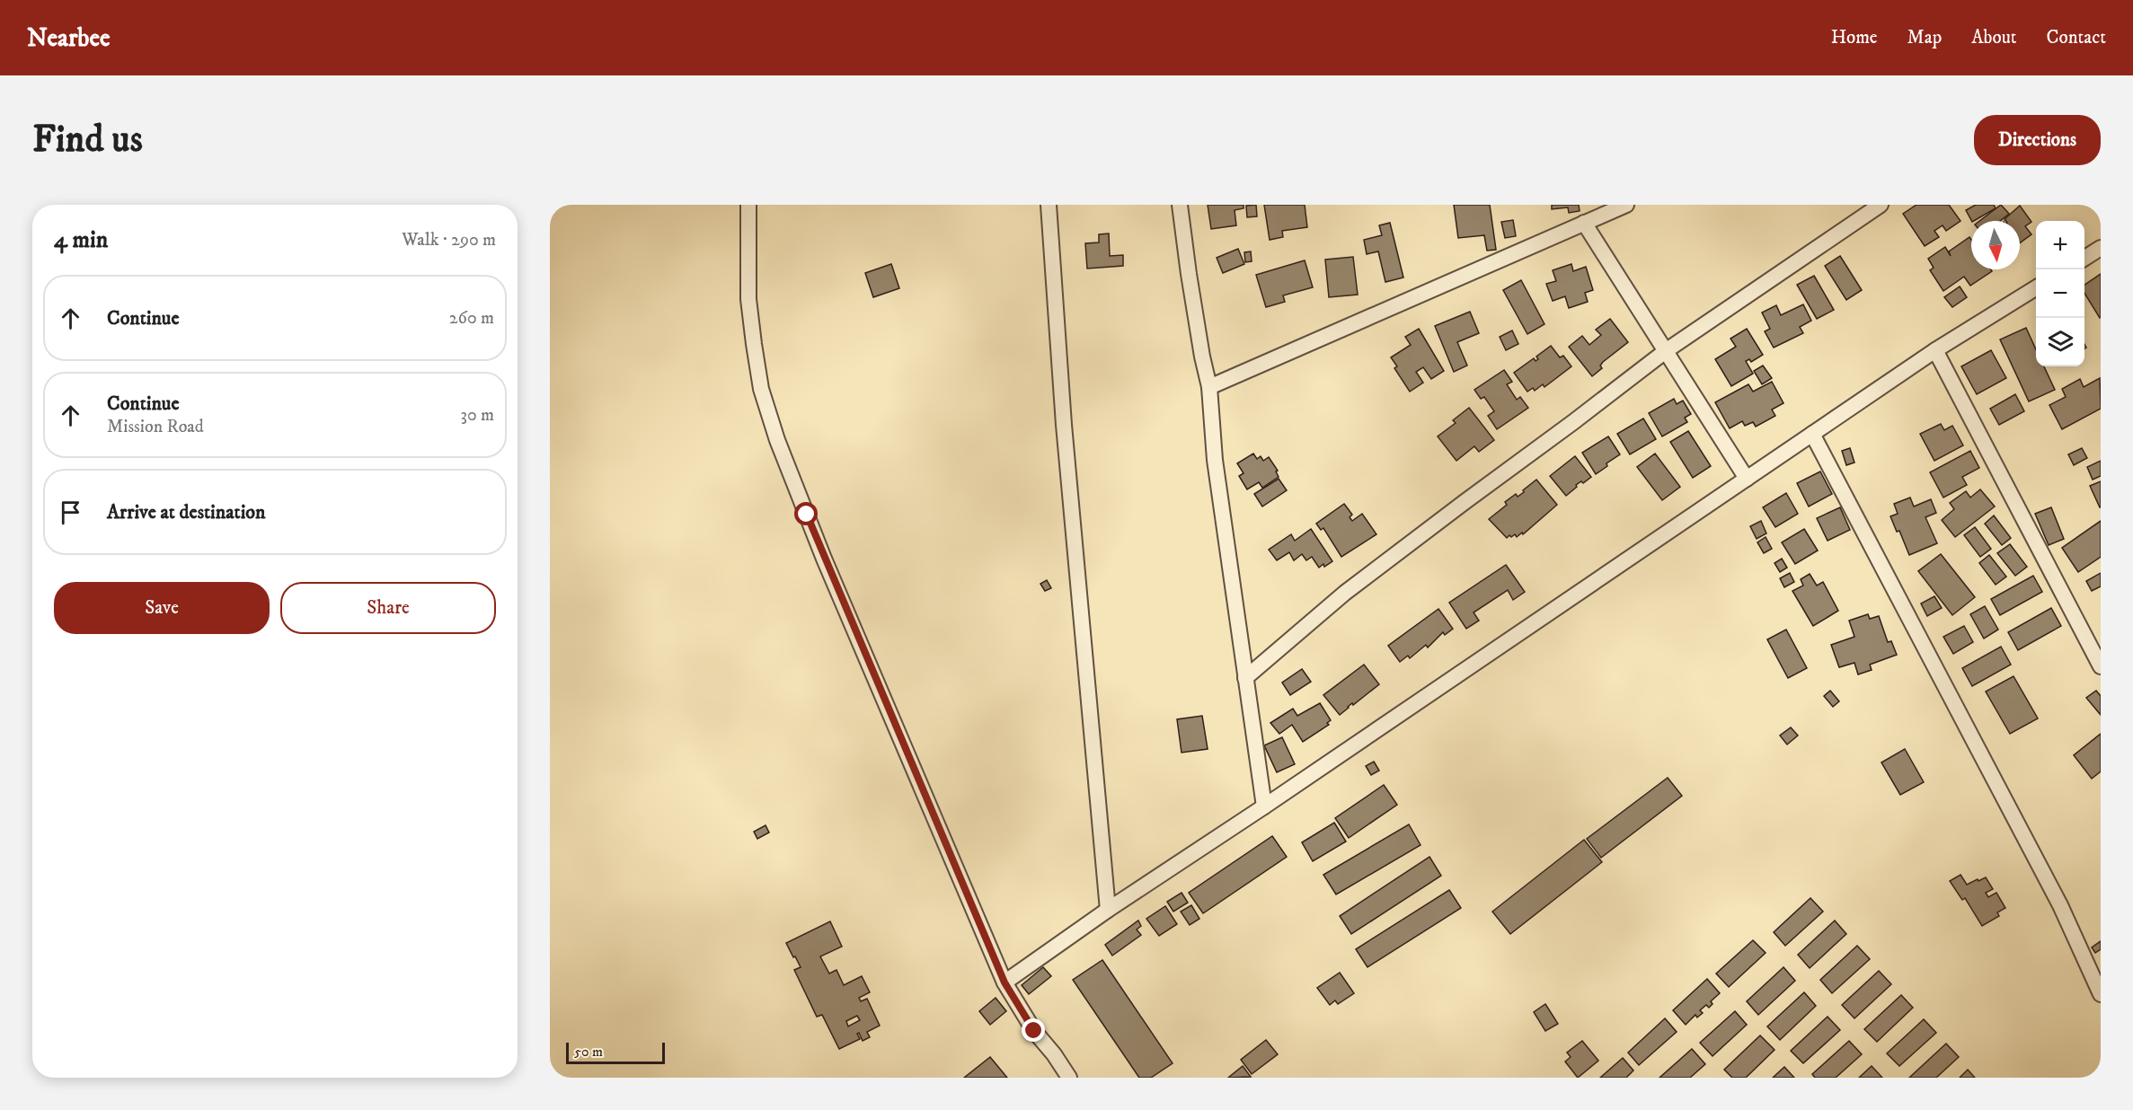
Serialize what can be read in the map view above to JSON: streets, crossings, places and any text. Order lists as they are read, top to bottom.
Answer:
{
  "scale_bar": "50 m",
  "north": "bottom",
  "page": {
    "header": "Nearbee",
    "nav": [
      "Home",
      "Map",
      "About",
      "Contact"
    ],
    "buttons": [
      "Directions",
      ["Save", "Share"]
    ],
    "title": "Find us",
    "heading": ["4 min", "Walk · 290 m"],
    "map_buttons": ["+", "−"],
    "list": [
      ["Continue", "260 m"],
      ["Continue", "Mission Road", "30 m"],
      "Arrive at destination"
    ],
    "scale": "50 m"
  }
}
